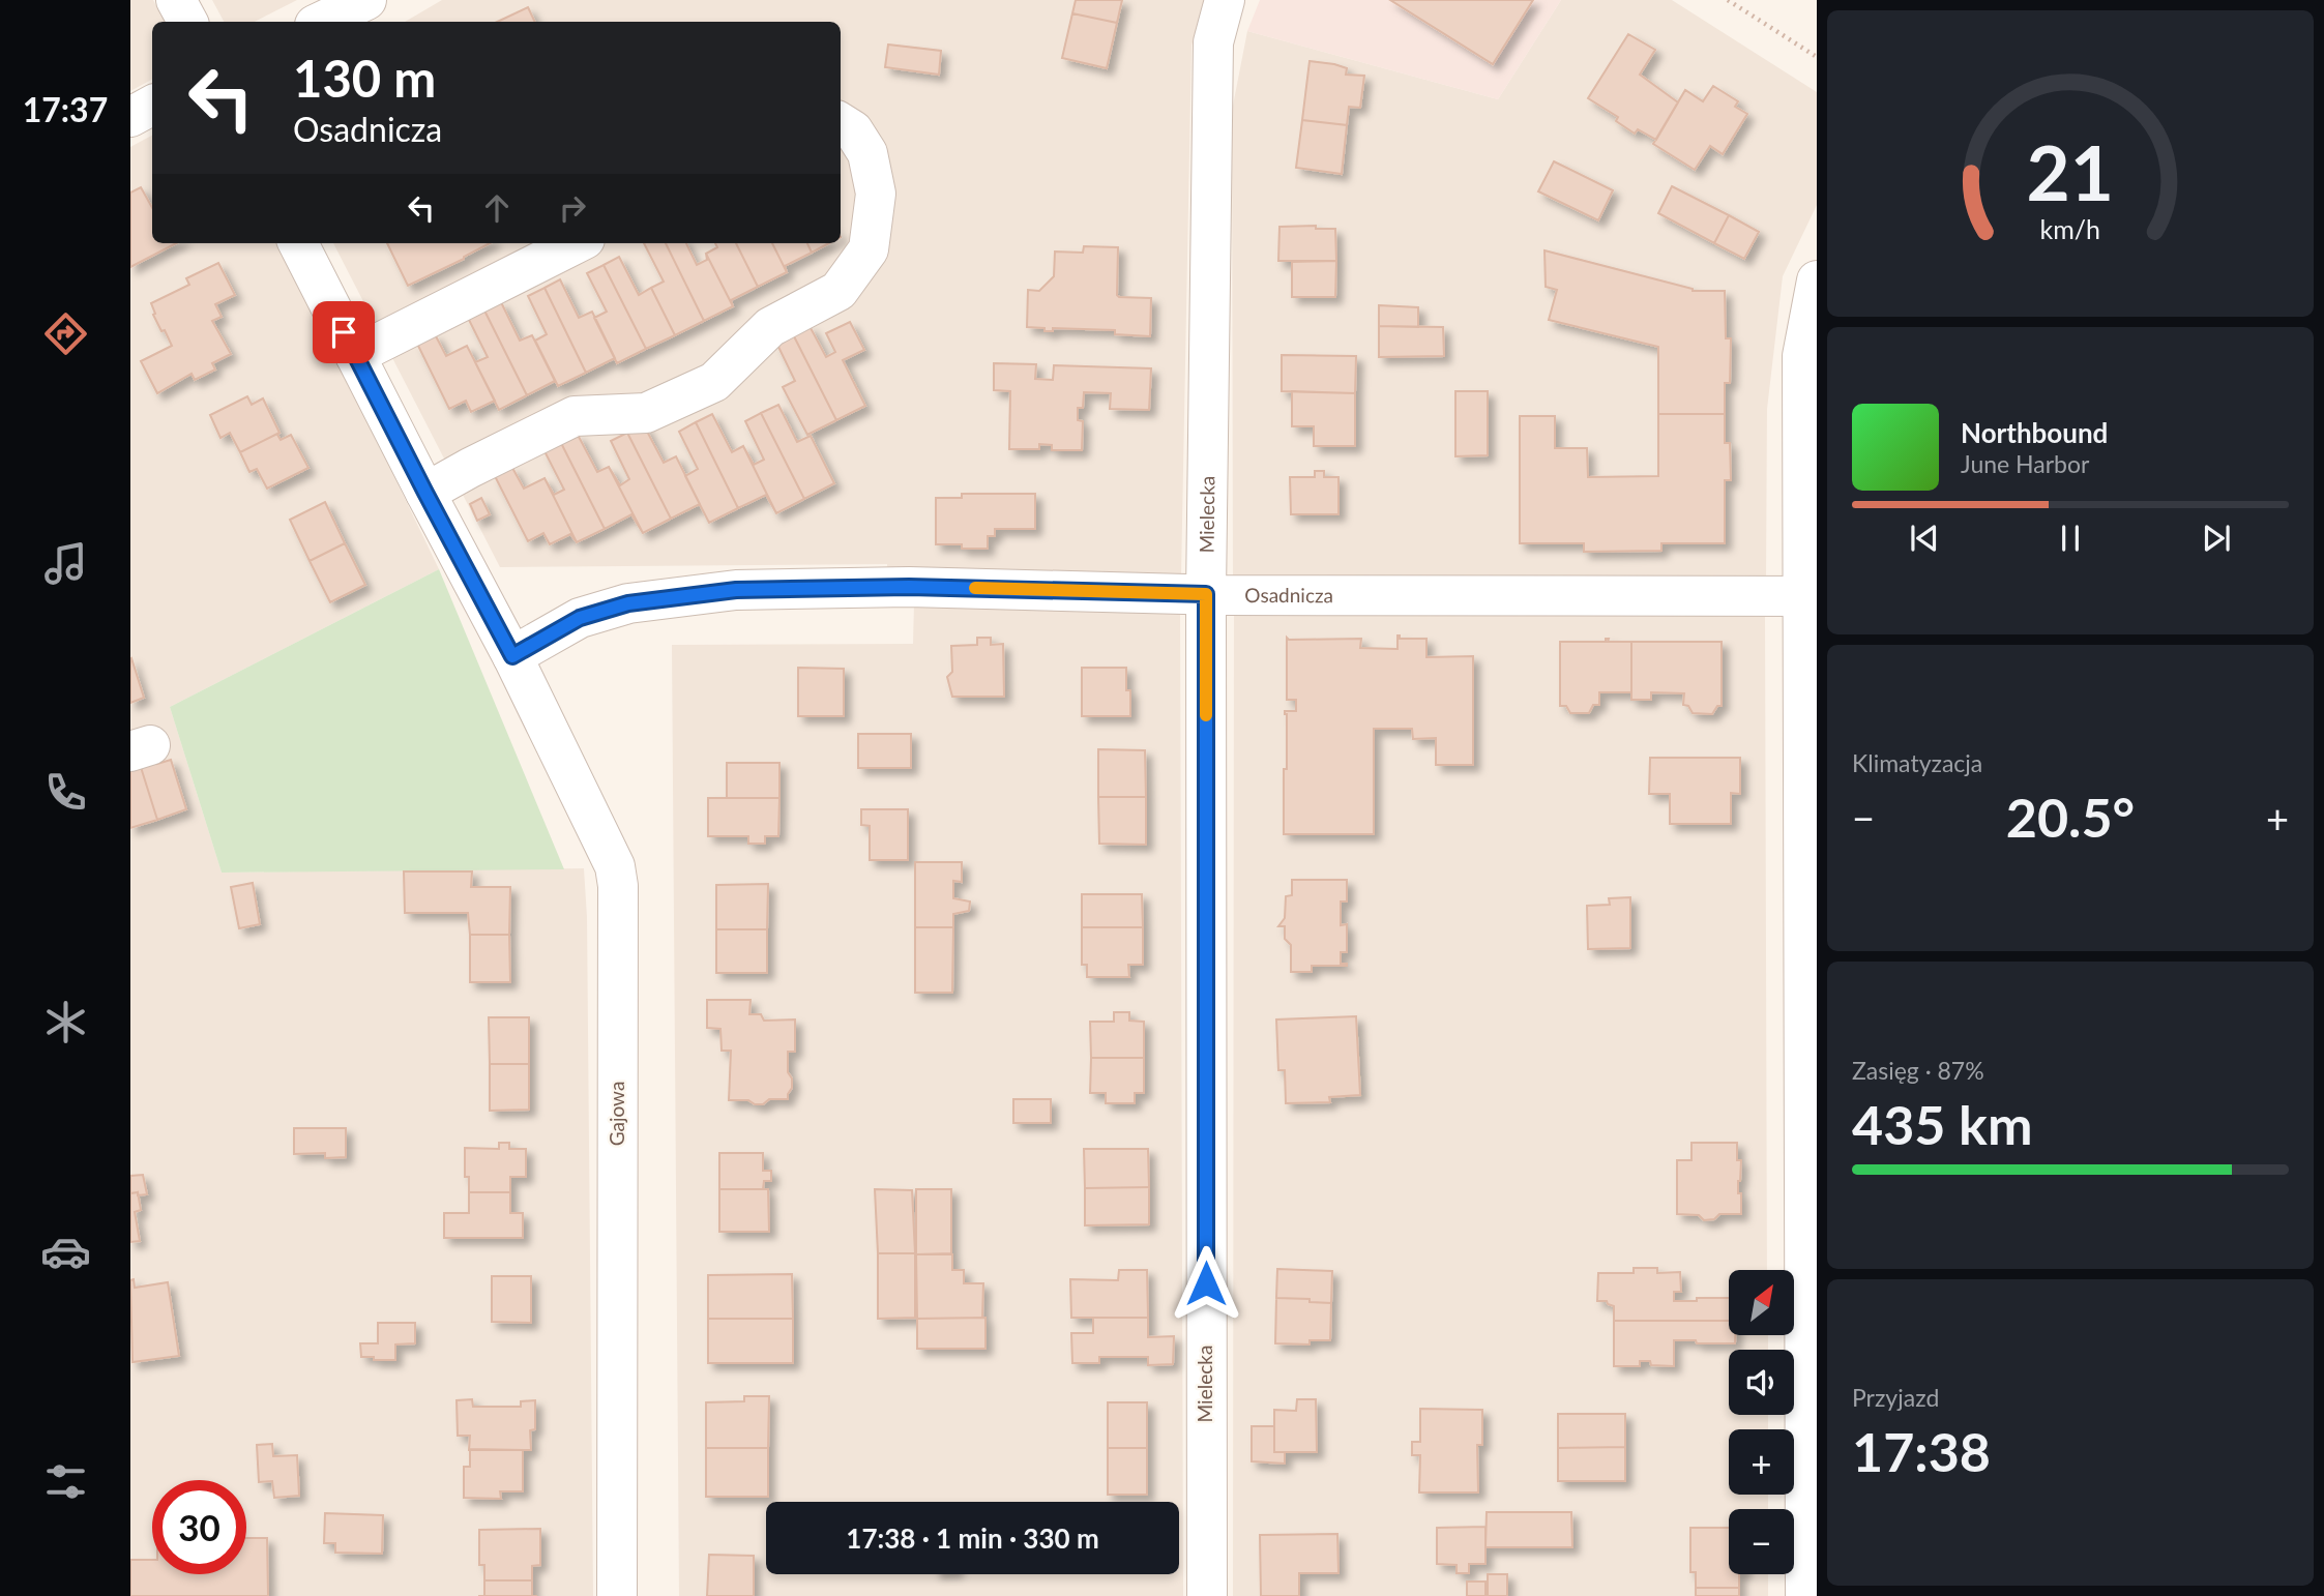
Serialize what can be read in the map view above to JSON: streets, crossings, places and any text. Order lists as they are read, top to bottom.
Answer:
{
  "streets": {
    "street": ["Mielecka", "Osadnicza", "Gajowa"]
  },
  "crossings": [
    ["Mielecka", "Osadnicza"],
    ["Osadnicza", "Gajowa"]
  ],
  "north": "top right",
  "page": {
    "tabs": "17:37",
    "turn": ["130 m", "Osadnicza"],
    "song": ["Northbound", "June Harbor"],
    "tile": [
      "Klimatyzacja",
      ["Zasięg · 87%", "435 km"],
      ["Przyjazd", "17:38"]
    ],
    "heat": ["−", "20.5°", "+"],
    "map_buttons": ["+", "−"],
    "limit": "30",
    "trip": "17:38 · 1 min · 330 m",
    "gauge": ["21", "km/h"]
  }
}
